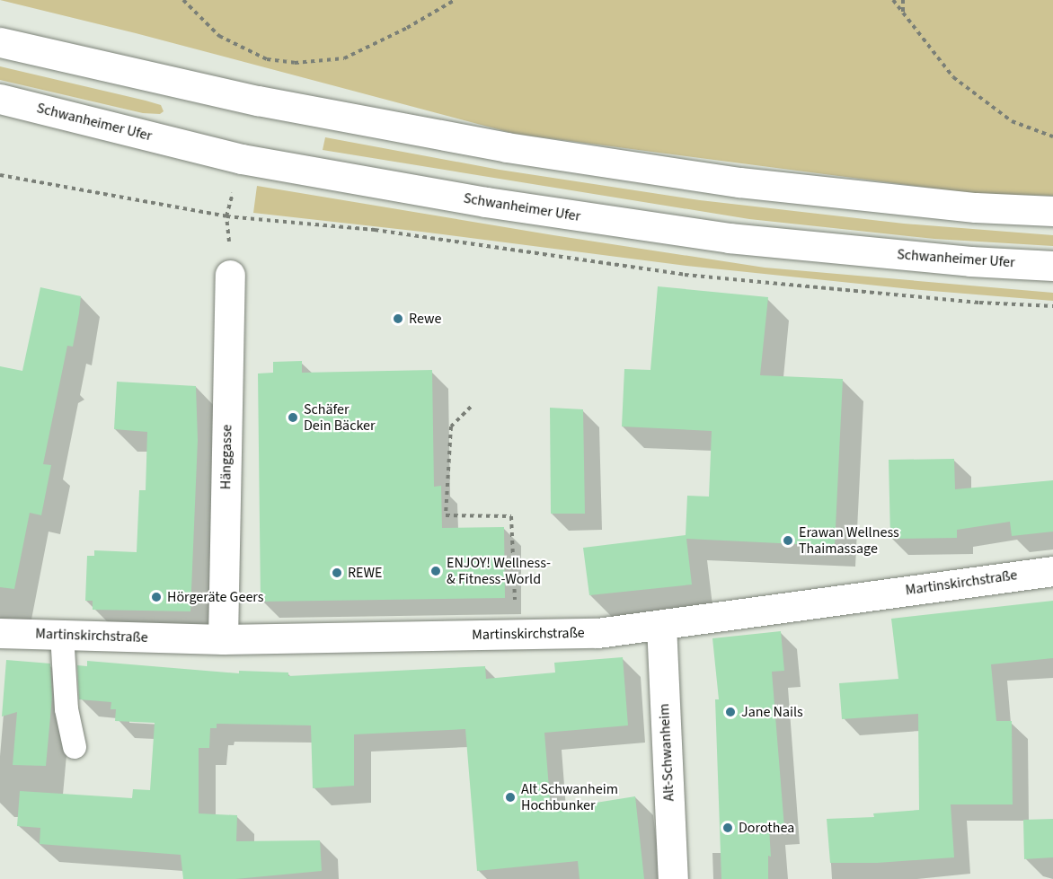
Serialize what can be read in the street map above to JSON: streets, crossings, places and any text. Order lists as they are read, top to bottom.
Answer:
{
  "streets": {
    "main road": [
      "Schwanheimer Ufer",
      "Hänggasse",
      "Martinskirchstraße",
      "Alt-Schwanheim"
    ]
  },
  "crossings": [
    ["Hänggasse", "Martinskirchstraße"],
    ["Martinskirchstraße", "Alt-Schwanheim"]
  ],
  "places": [
    "Rewe",
    "Schäfer Dein Bäcker",
    "Erawan Wellness Thaimassage",
    "ENJOY! Wellness- & Fitness-World",
    "REWE",
    "Hörgeräte Geers",
    "Jane Nails",
    "Alt Schwanheim Hochbunker",
    "Dorothea"
  ]
}
